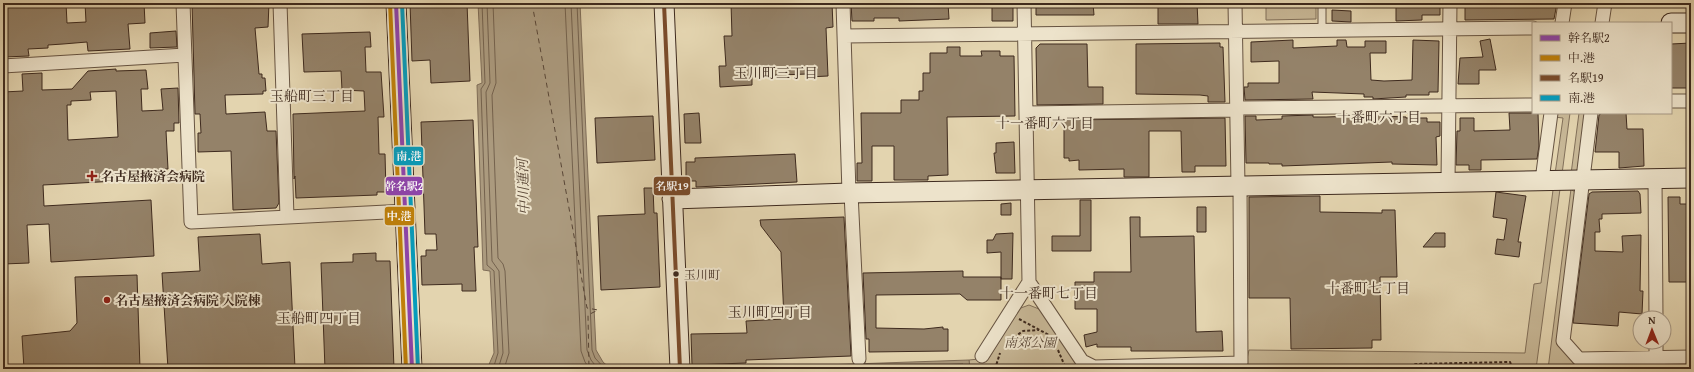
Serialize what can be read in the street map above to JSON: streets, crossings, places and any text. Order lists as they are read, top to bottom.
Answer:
{
  "districts": [
    "玉川町三丁目",
    "玉船町三丁目",
    "十番町六丁目",
    "十一番町六丁目",
    "十番町七丁目",
    "十一番町七丁目",
    "玉川町四丁目",
    "玉船町四丁目"
  ],
  "water": ["中川運河"],
  "parks": ["南郊公園"],
  "places": {
    "health": ["名古屋掖済会病院"],
    "other": ["玉川町", "名古屋掖済会病院 入院棟"]
  },
  "lines": [
    "transit line 幹名駅2",
    "transit line 中.港",
    "transit line 名駅19",
    "transit line 南.港"
  ],
  "legend": [
    "幹名駅2",
    "中.港",
    "名駅19",
    "南.港"
  ],
  "north": "top"
}
